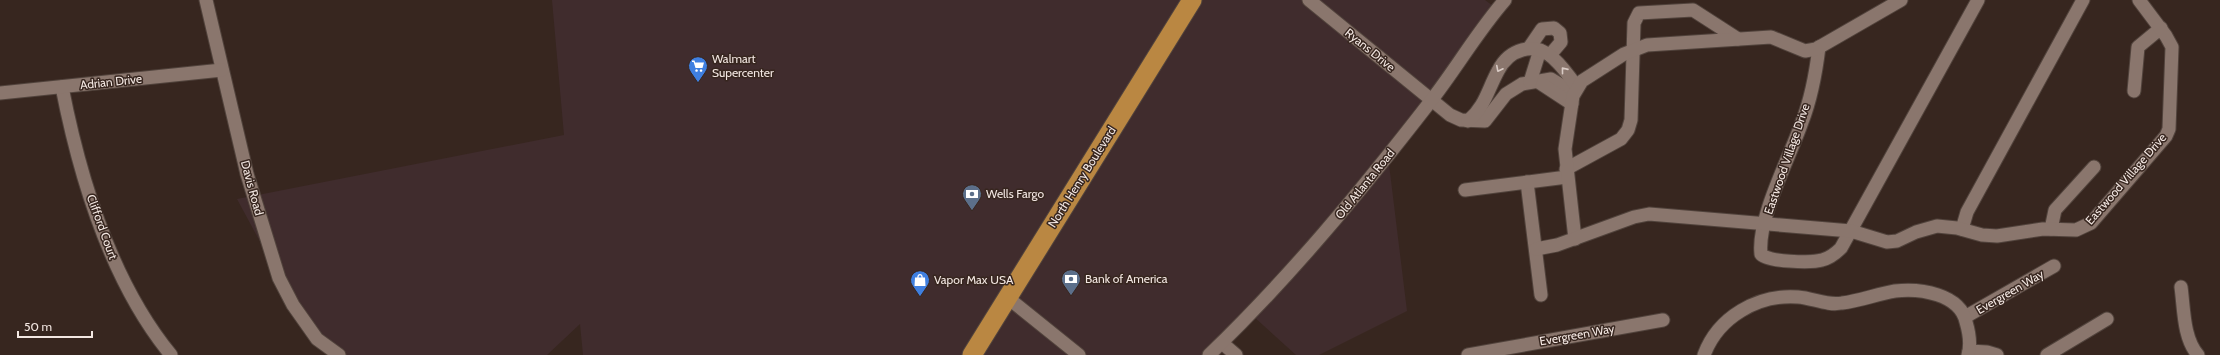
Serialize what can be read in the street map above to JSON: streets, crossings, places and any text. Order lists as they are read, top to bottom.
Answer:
{
  "streets": {
    "highway": ["North Henry Boulevard"],
    "street": [
      "Ryans Drive",
      "Adrian Drive",
      "Eastwood Village Drive",
      "Old Atlanta Road",
      "Davis Road",
      "Clifford Court",
      "Evergreen Way"
    ]
  },
  "crossings": [
    ["Ryans Drive", "Old Atlanta Road"],
    ["Adrian Drive", "Davis Road"],
    ["Adrian Drive", "Clifford Court"]
  ],
  "places": {
    "supermarket": ["Walmart Supercenter"],
    "bank": ["Wells Fargo", "Bank of America"],
    "shop": ["Vapor Max USA"]
  },
  "scale_bar": "50 m"
}
